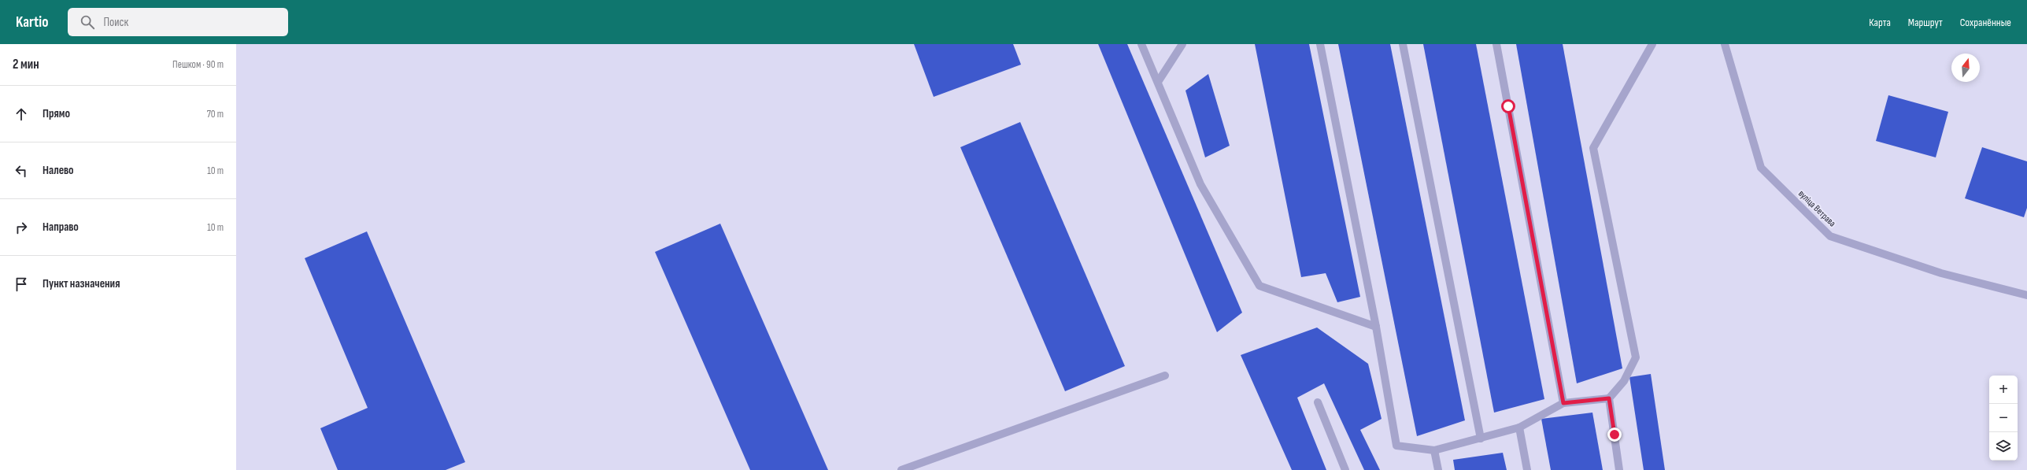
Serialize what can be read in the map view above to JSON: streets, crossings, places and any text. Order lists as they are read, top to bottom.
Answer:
{
  "streets": {
    "street": ["вуліца Ветрава"]
  },
  "north": "top",
  "page": {
    "header": "Kartio",
    "search": "Поиск",
    "nav": ["Карта", "Маршрут", "Сохранённые"],
    "heading": ["2 мин", "Пешком · 90 m"],
    "list": [
      ["Прямо", "70 m"],
      ["Налево", "10 m"],
      ["Направо", "10 m"],
      "Пункт назначения"
    ],
    "map_buttons": ["+", "−"]
  }
}
